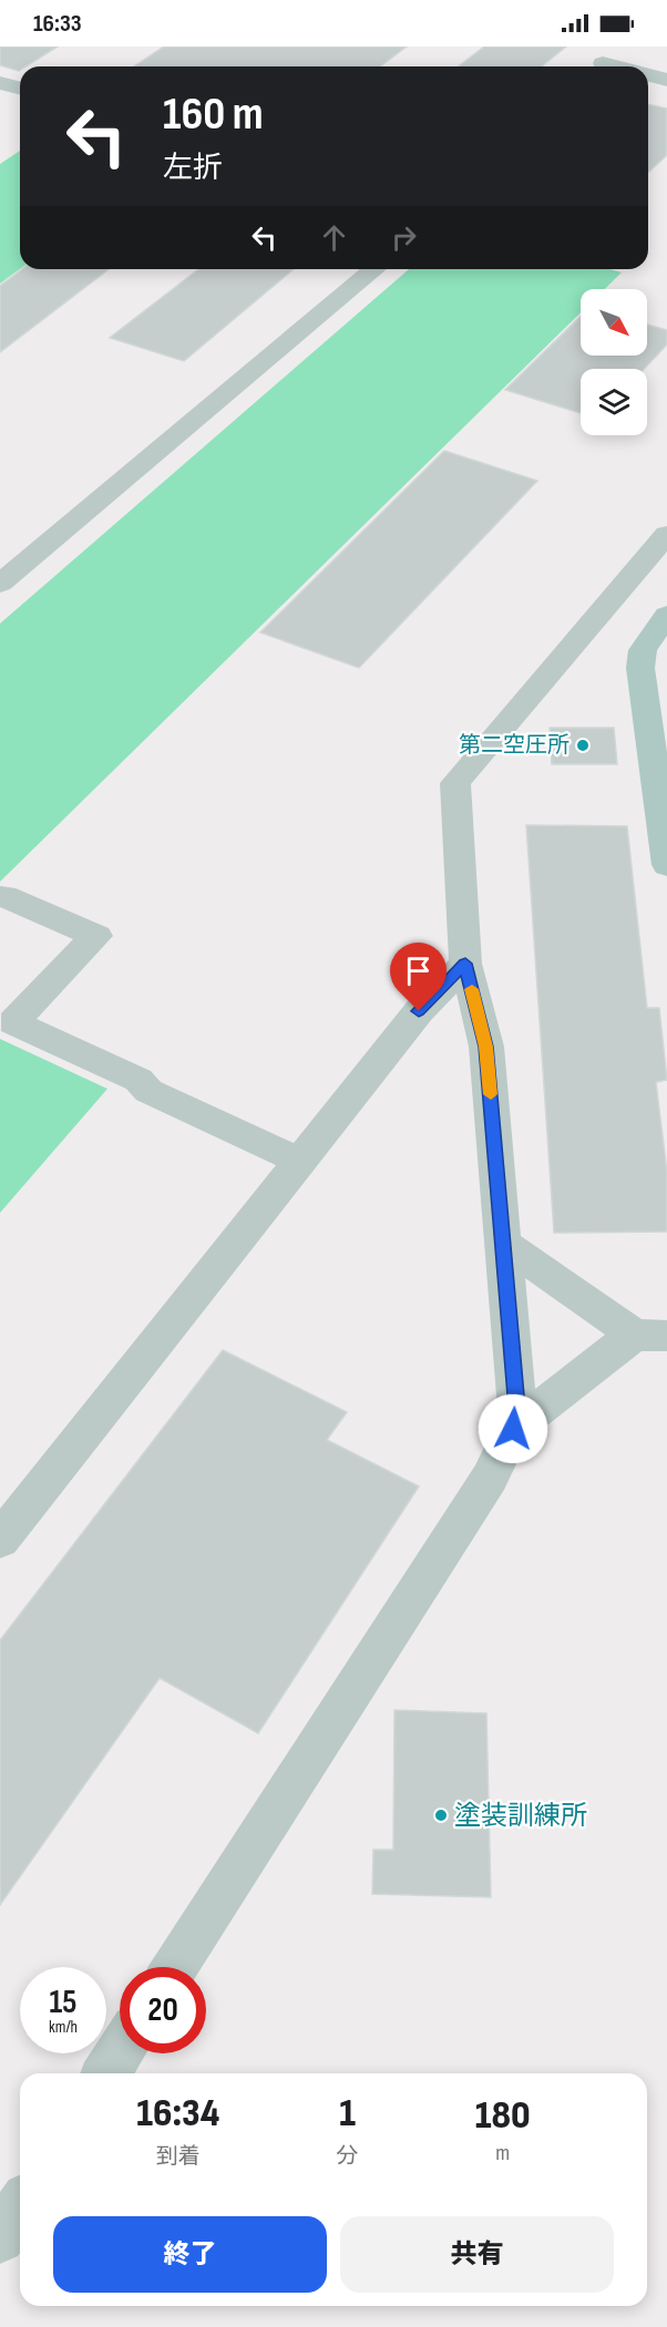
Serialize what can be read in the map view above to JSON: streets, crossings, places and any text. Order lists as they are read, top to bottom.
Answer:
{
  "places": ["第二空圧所", "塗装訓練所"],
  "north": "bottom right",
  "page": {
    "status": "16:33",
    "turn": ["160 m", "左折"],
    "speed": "15 km/h",
    "limit": "20",
    "eta": [
      "16:34",
      "到着",
      "1",
      "分",
      "180",
      "m"
    ],
    "buttons": ["終了", "共有"]
  }
}
